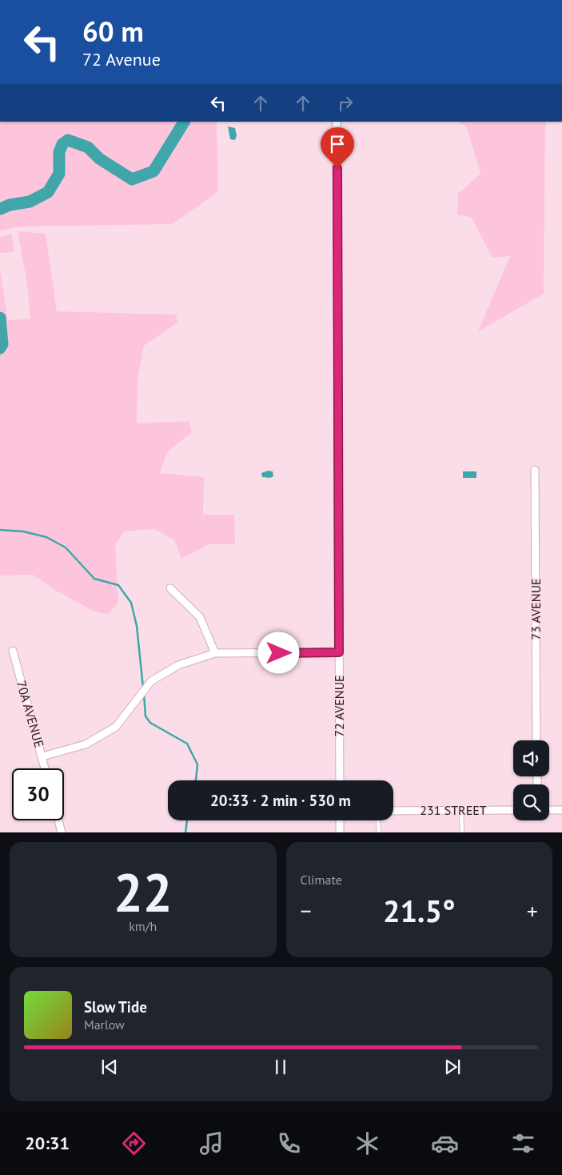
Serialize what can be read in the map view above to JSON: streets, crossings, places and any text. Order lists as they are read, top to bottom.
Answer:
{
  "streets": {
    "street": [
      "73 AVENUE",
      "72 AVENUE",
      "70A AVENUE",
      "231 STREET"
    ]
  },
  "page": {
    "turn": ["60 m", "72 Avenue"],
    "limit": "30",
    "trip": "20:33 · 2 min · 530 m",
    "tile": [
      ["22", "km/h"],
      "Climate"
    ],
    "heat": ["−", "21.5°", "+"],
    "song": ["Slow Tide", "Marlow"],
    "tabs": "20:31"
  }
}
